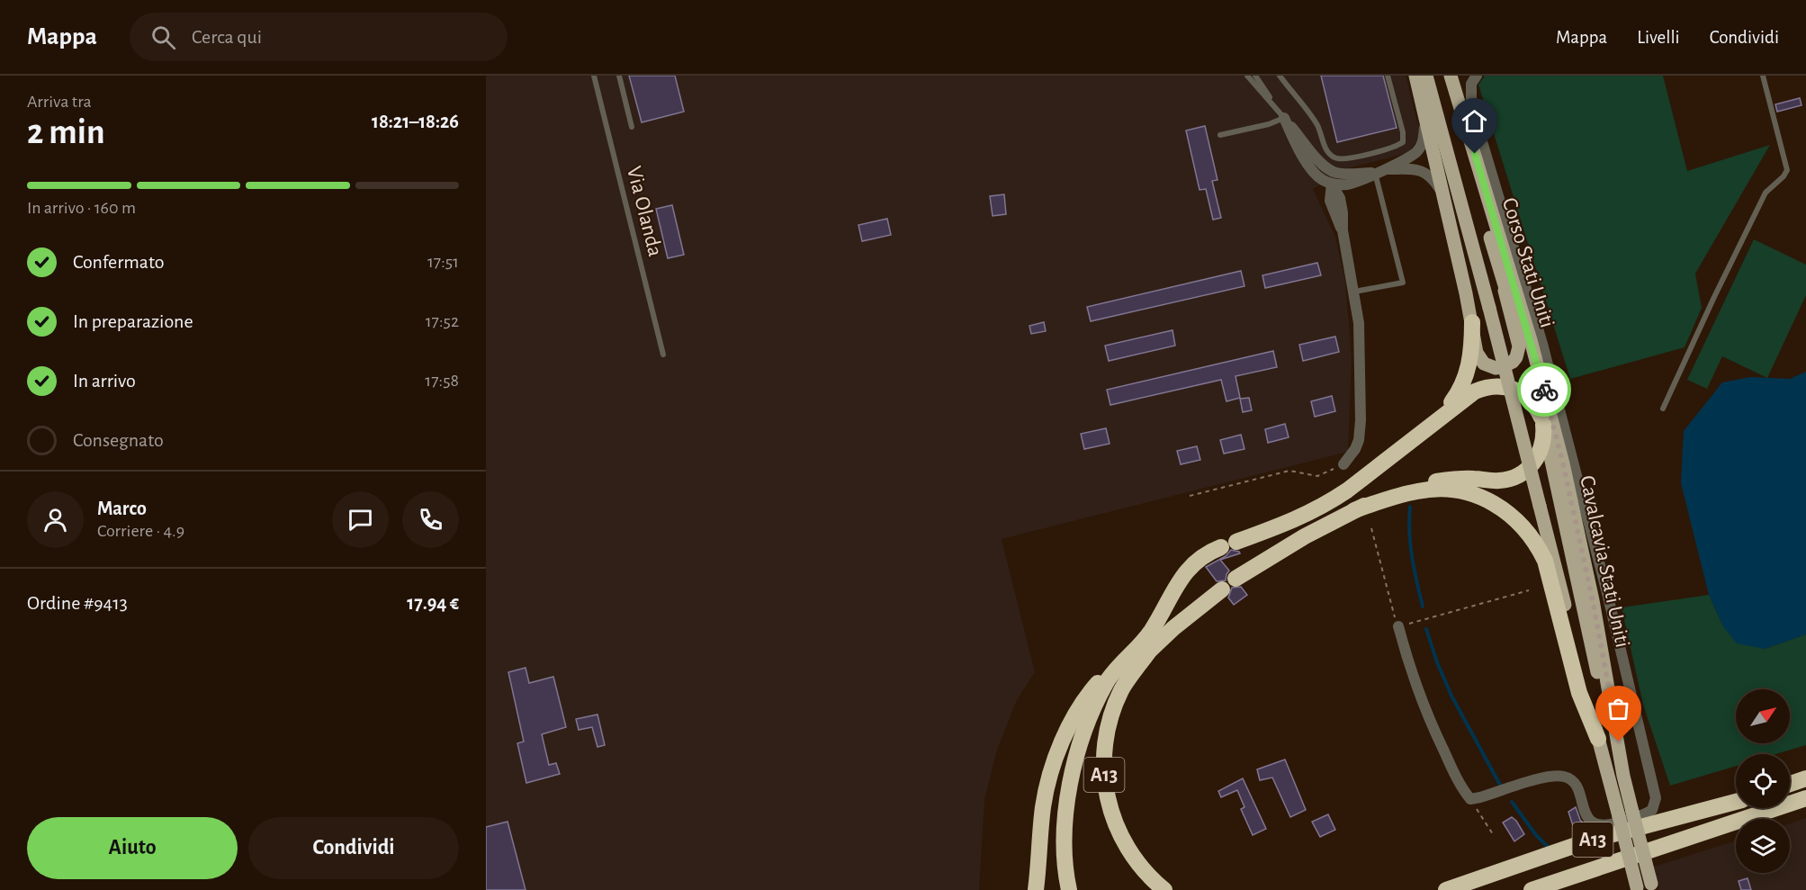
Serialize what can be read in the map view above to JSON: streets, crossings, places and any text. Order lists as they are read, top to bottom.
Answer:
{
  "streets": {
    "highway": ["A13"],
    "main road": ["Corso Stati Uniti", "Cavalcavia Stati Uniti"],
    "lane": ["Via Olanda"]
  },
  "crossings": [
    ["Corso Stati Uniti", "Cavalcavia Stati Uniti"]
  ],
  "north": "top right",
  "page": {
    "header": "Mappa",
    "search": "Cerca qui",
    "nav": ["Mappa", "Livelli", "Condividi"],
    "heading": ["2 min", "Arriva tra", "18:21–18:26"],
    "panel": [
      "Marco",
      "Corriere · 4.9",
      "Ordine #9413",
      "17.94 €"
    ],
    "bar": "In arrivo · 160 m",
    "list": [
      ["Confermato", "17:51"],
      ["In preparazione", "17:52"],
      ["In arrivo", "17:58"],
      "Consegnato"
    ],
    "buttons": ["Aiuto", "Condividi"]
  }
}
